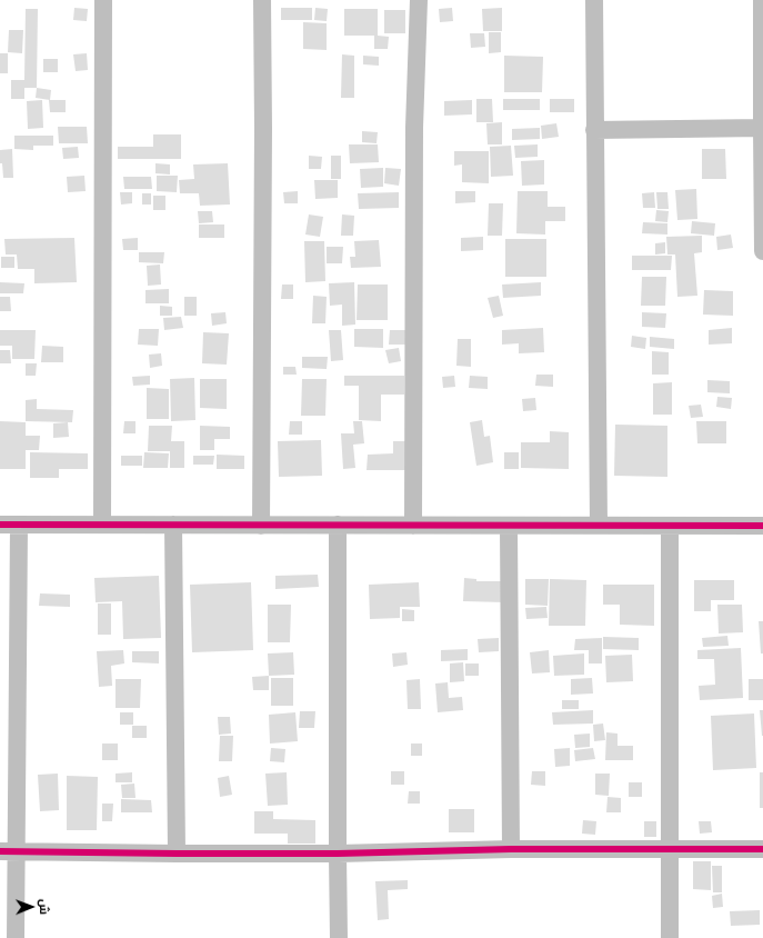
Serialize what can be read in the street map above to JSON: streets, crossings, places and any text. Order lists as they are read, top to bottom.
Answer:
{
  "north": "right"
}
